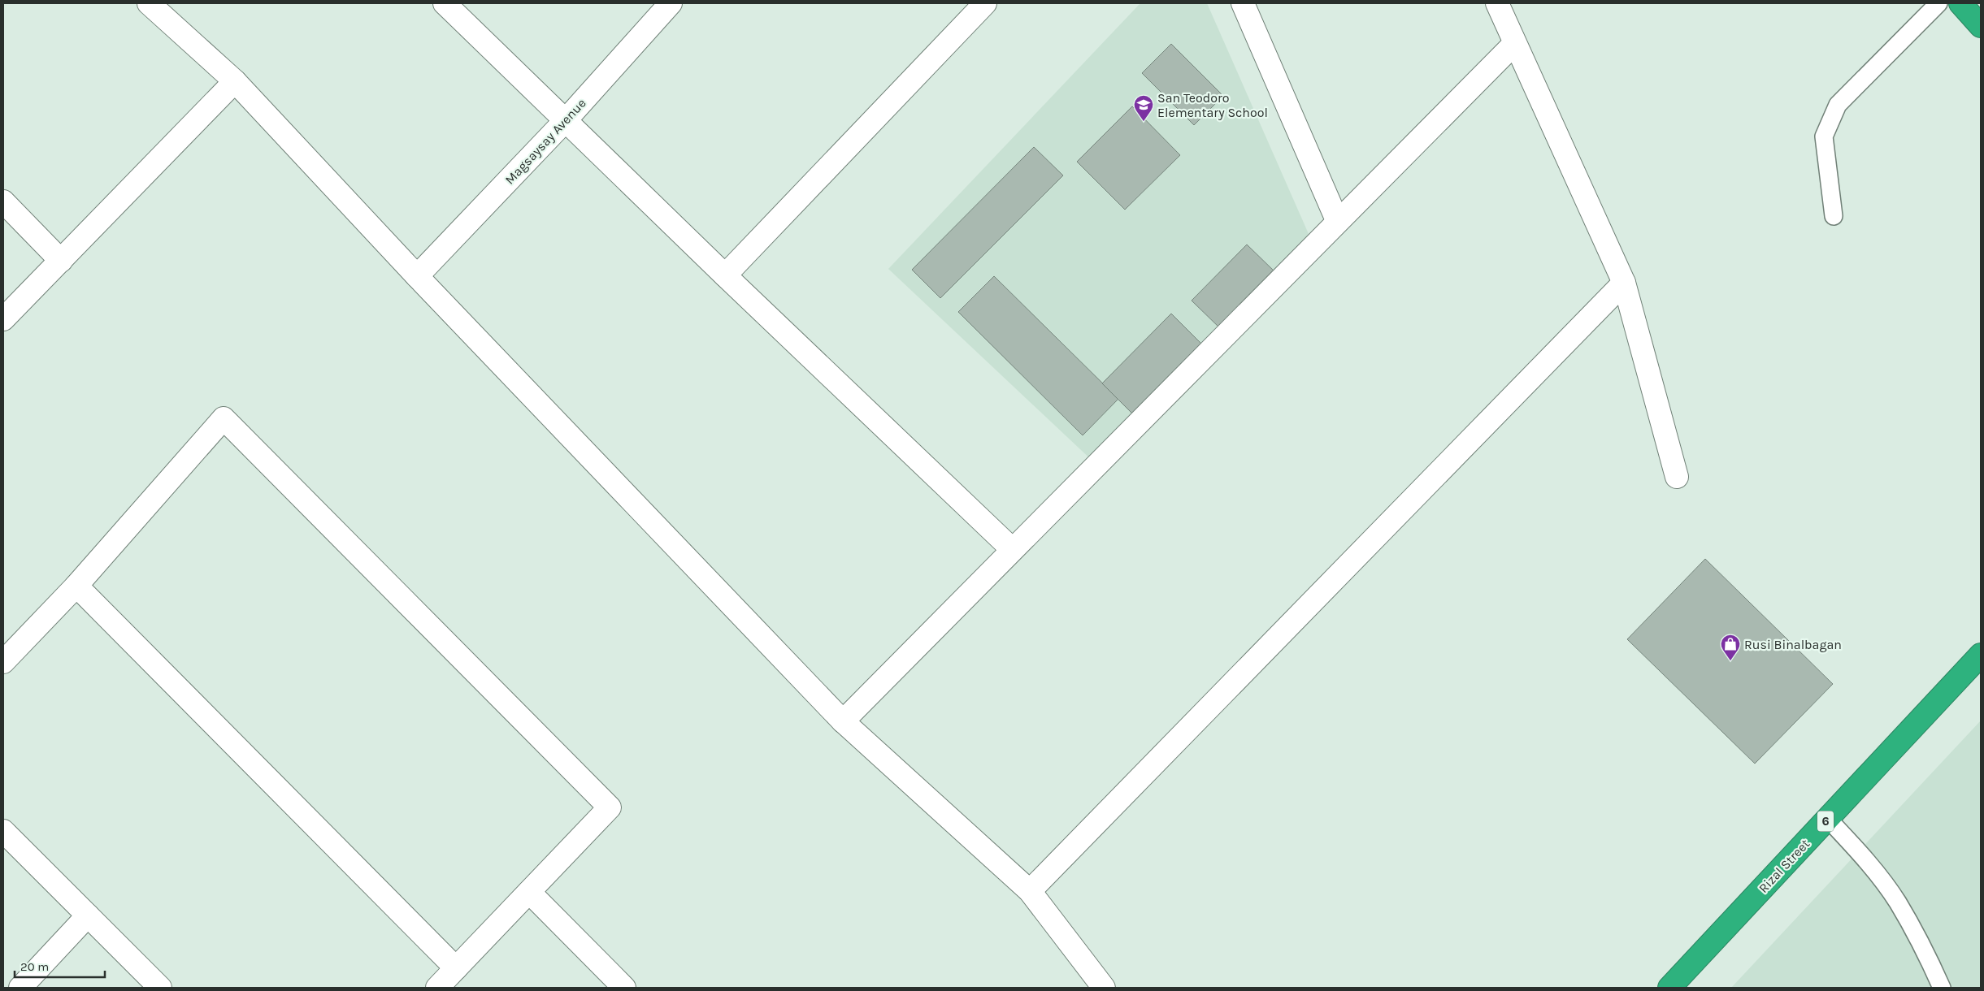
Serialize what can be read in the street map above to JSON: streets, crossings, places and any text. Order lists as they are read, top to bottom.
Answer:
{
  "streets": {
    "highway": ["6", "Rizal Street"],
    "street": ["Magsaysay Avenue"]
  },
  "places": {
    "school or university": ["San Teodoro Elementary School"],
    "shop": ["Rusi Binalbagan"]
  },
  "scale_bar": "20 m"
}
